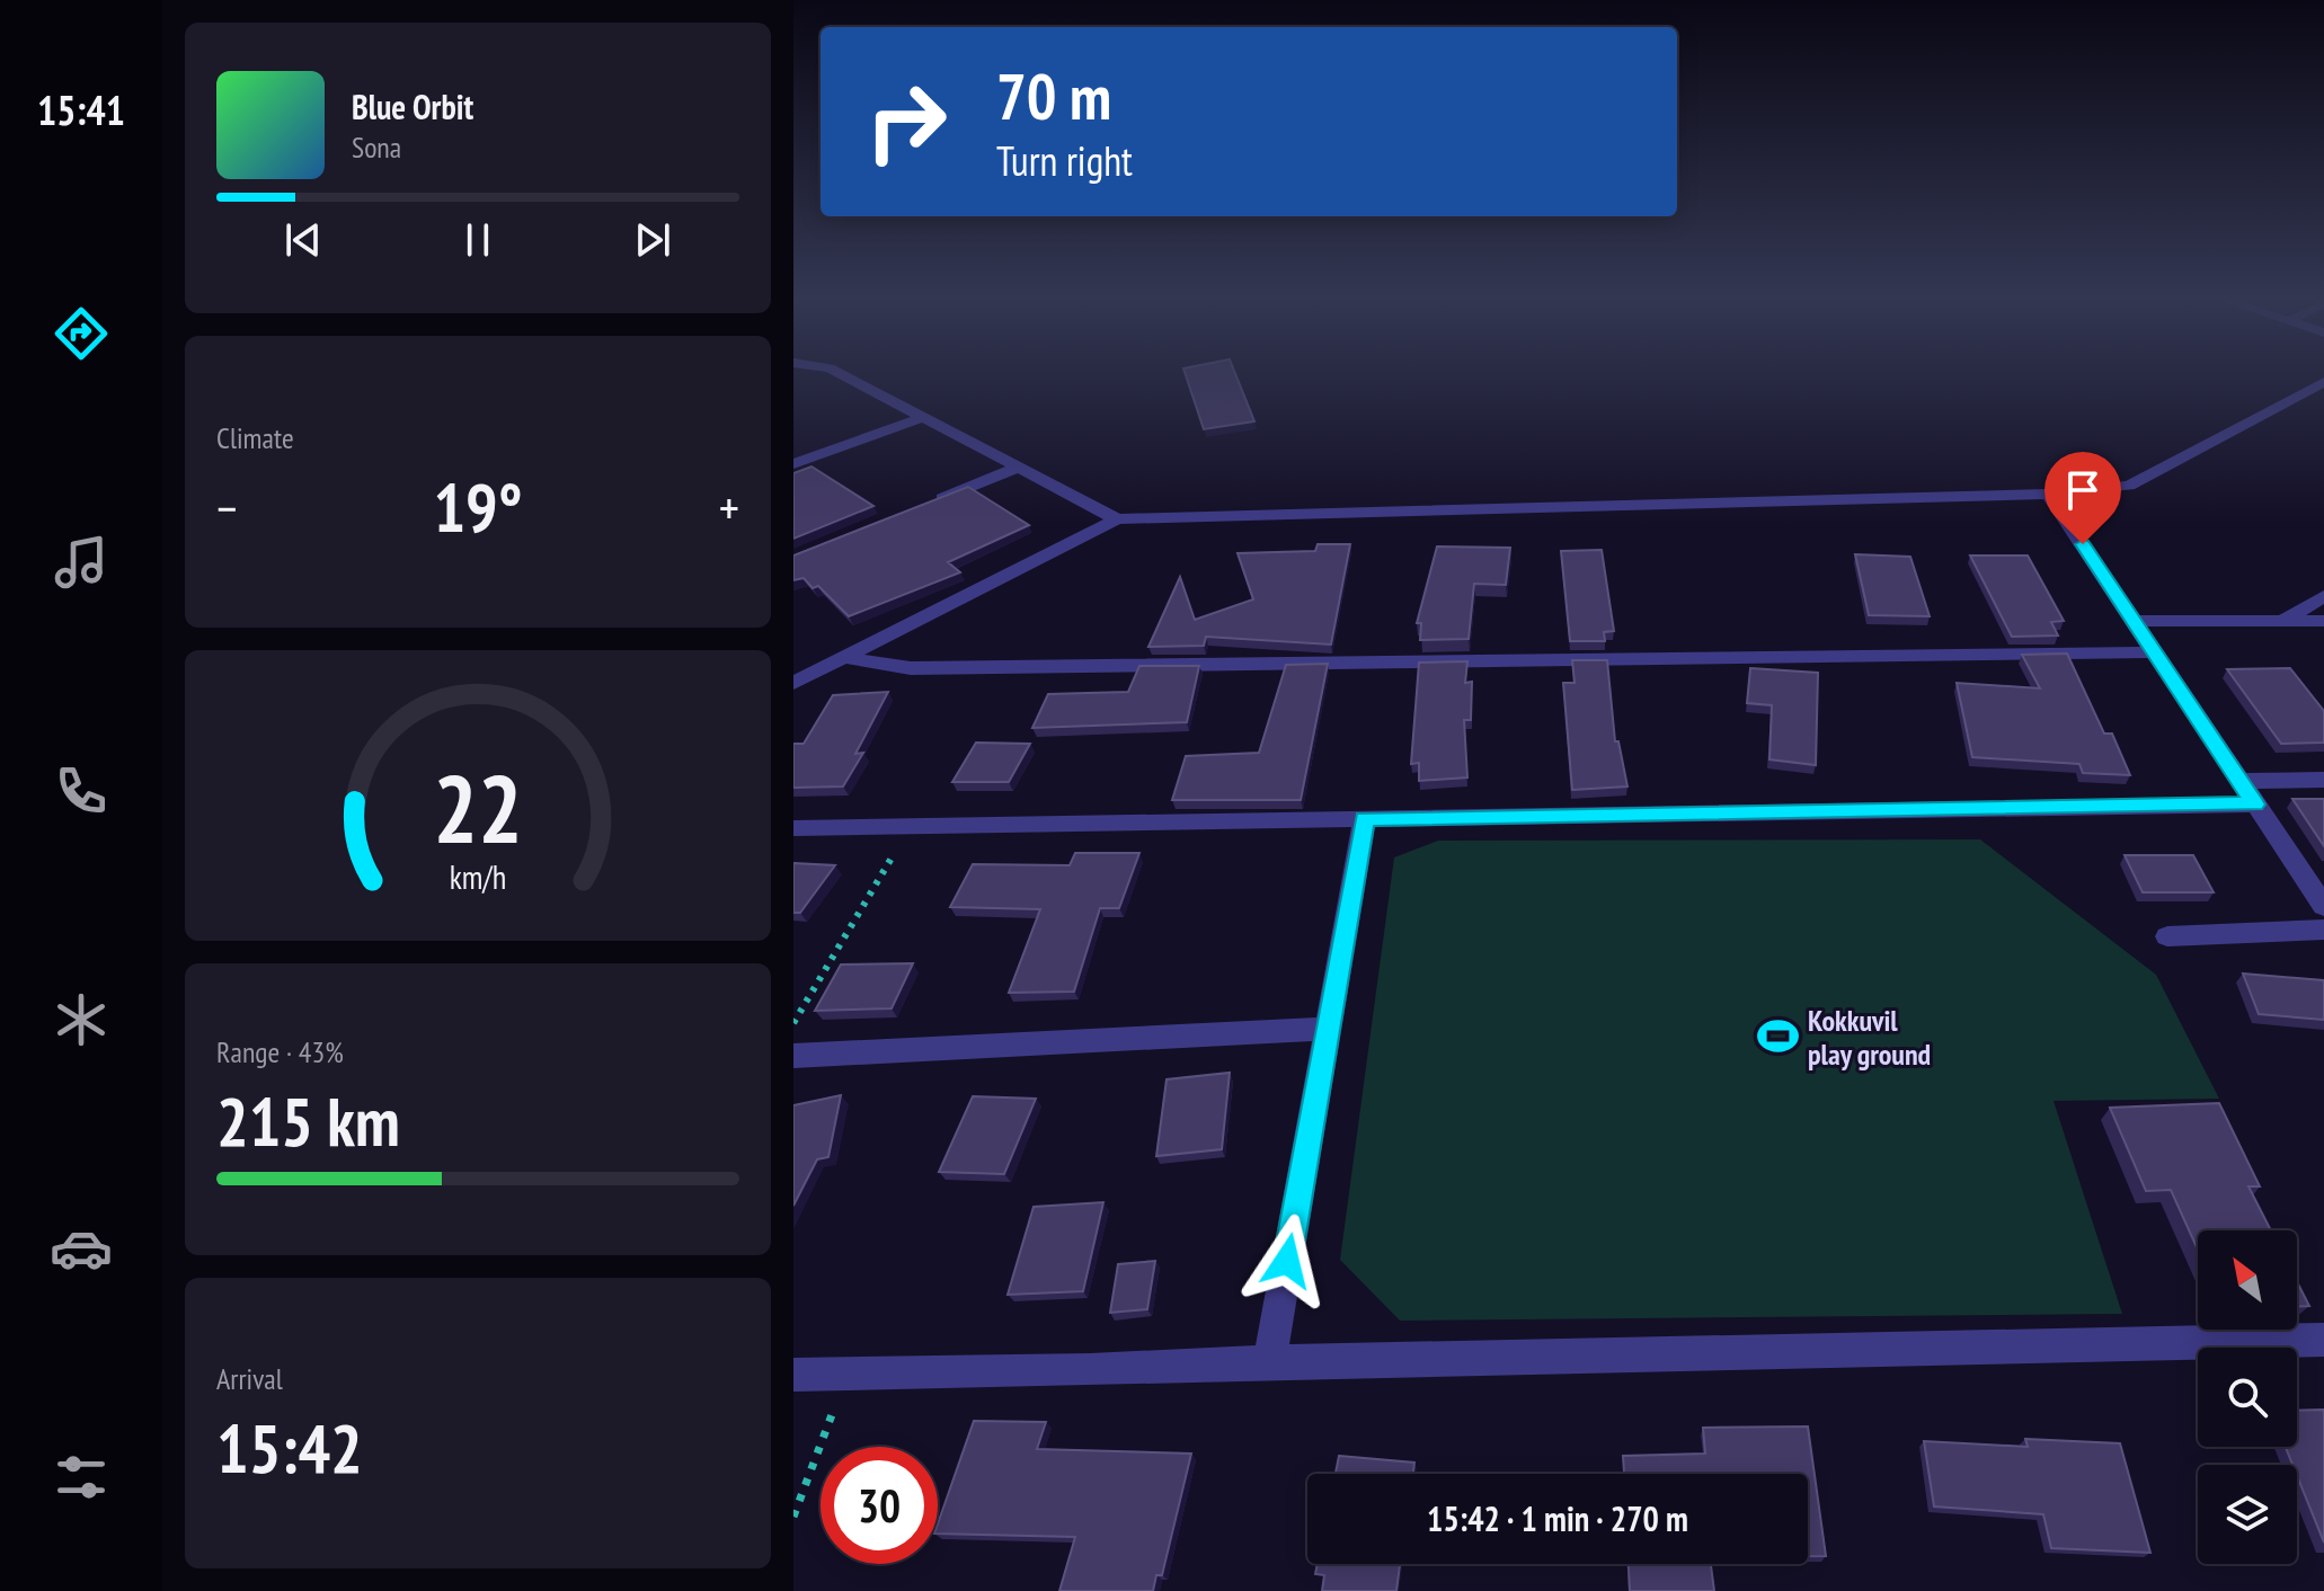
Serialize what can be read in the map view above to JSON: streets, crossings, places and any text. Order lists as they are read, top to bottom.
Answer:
{
  "places": {
    "sports": ["Kokkuvil play ground"]
  },
  "north": "top left",
  "page": {
    "tabs": "15:41",
    "turn": ["70 m", "Turn right"],
    "song": ["Blue Orbit", "Sona"],
    "tile": [
      "Climate",
      ["Range · 43%", "215 km"],
      ["Arrival", "15:42"]
    ],
    "heat": ["−", "19°", "+"],
    "limit": "30",
    "trip": "15:42 · 1 min · 270 m",
    "gauge": ["22", "km/h"]
  }
}
